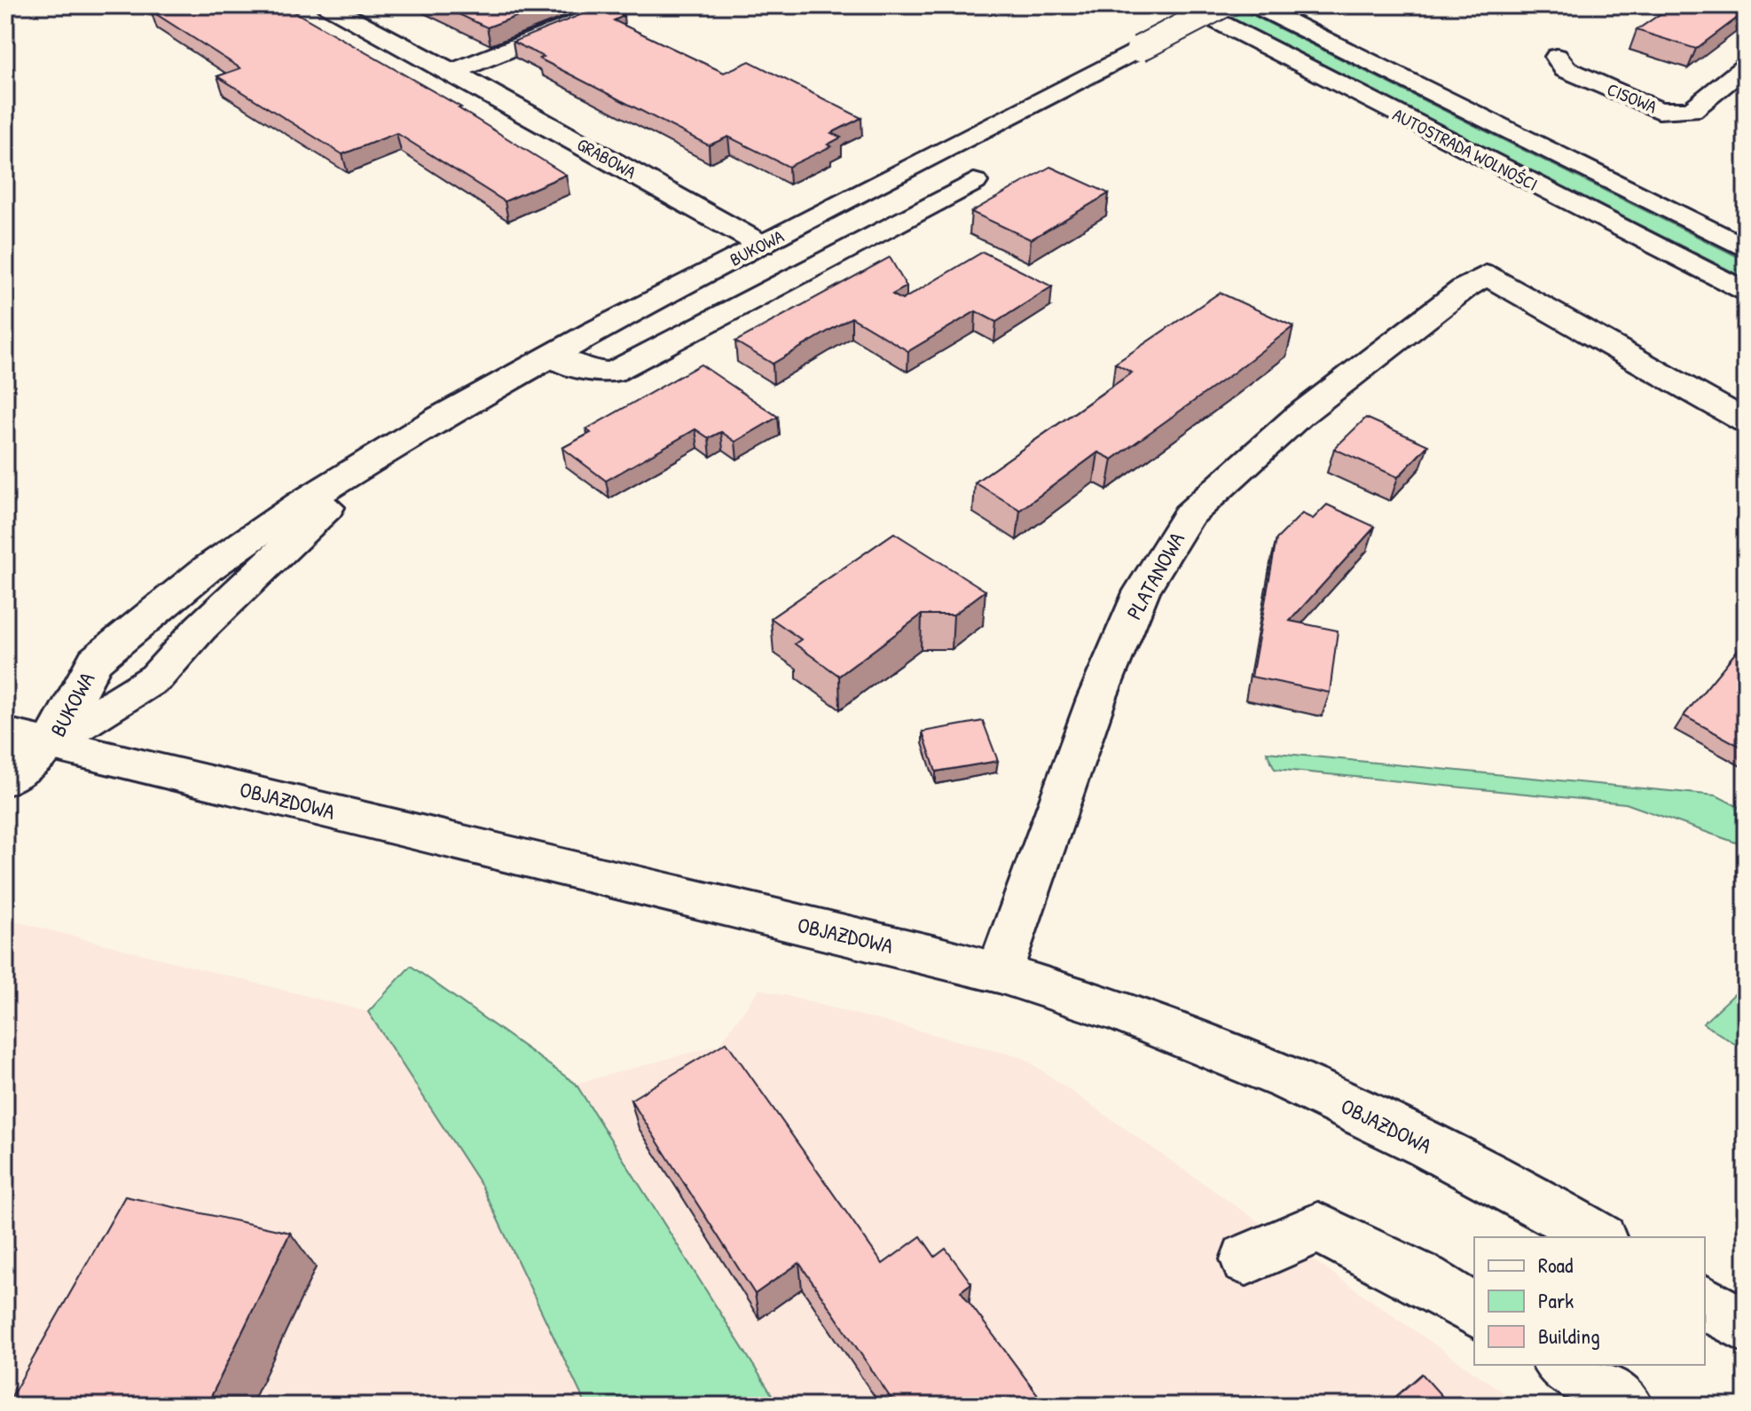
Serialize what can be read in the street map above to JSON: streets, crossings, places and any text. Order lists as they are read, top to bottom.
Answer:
{
  "streets": {
    "main road": [
      "CISOWA",
      "AUTOSTRADA WOLNOŚCI",
      "GRABOWA",
      "BUKOWA",
      "PLATANOWA",
      "OBJAZDOWA"
    ]
  },
  "crossings": [
    ["GRABOWA", "BUKOWA"],
    ["BUKOWA", "OBJAZDOWA"],
    ["PLATANOWA", "OBJAZDOWA"]
  ],
  "legend": ["Road", "Park", "Building"]
}
